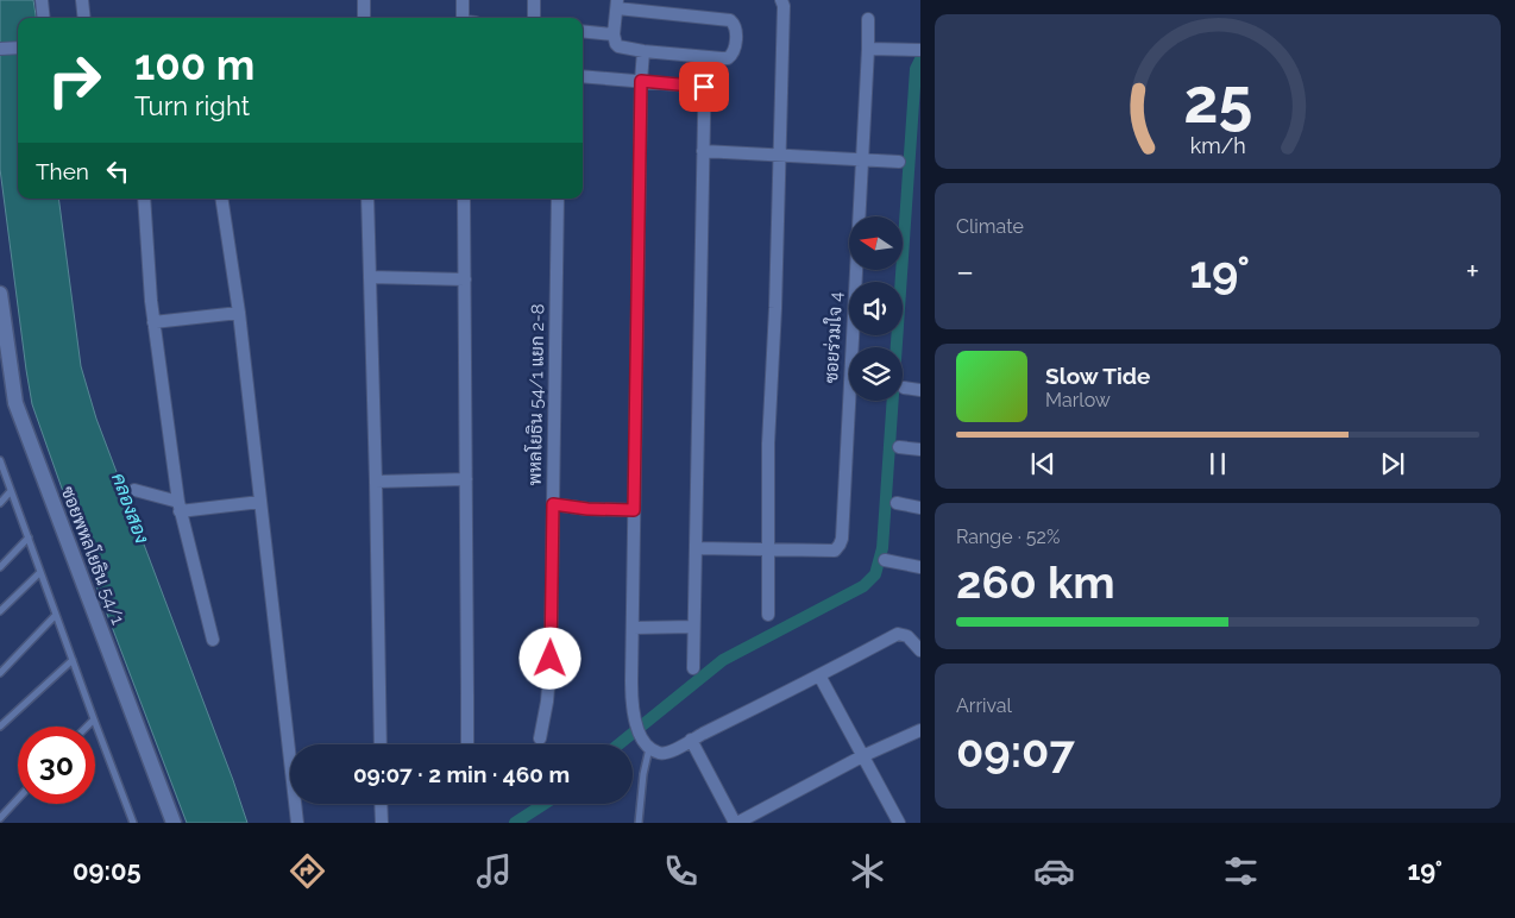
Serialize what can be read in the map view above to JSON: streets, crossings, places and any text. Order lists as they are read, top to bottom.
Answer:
{
  "streets": {
    "street": ["ซอยร่วมใจ 4", "พหลโยธิน 54/1 แยก 2-8", "ซอยพหลโยธิน 54/1"]
  },
  "water": ["คลองสอง"],
  "north": "left",
  "page": {
    "turn": ["100 m", "Turn right"],
    "then": "Then",
    "tile": [
      "Climate",
      ["Range · 52%", "260 km"],
      ["Arrival", "09:07"]
    ],
    "heat": ["−", "19°", "+"],
    "song": ["Slow Tide", "Marlow"],
    "limit": "30",
    "trip": "09:07 · 2 min · 460 m",
    "tabs": ["09:05", "19°"],
    "gauge": ["25", "km/h"]
  }
}
